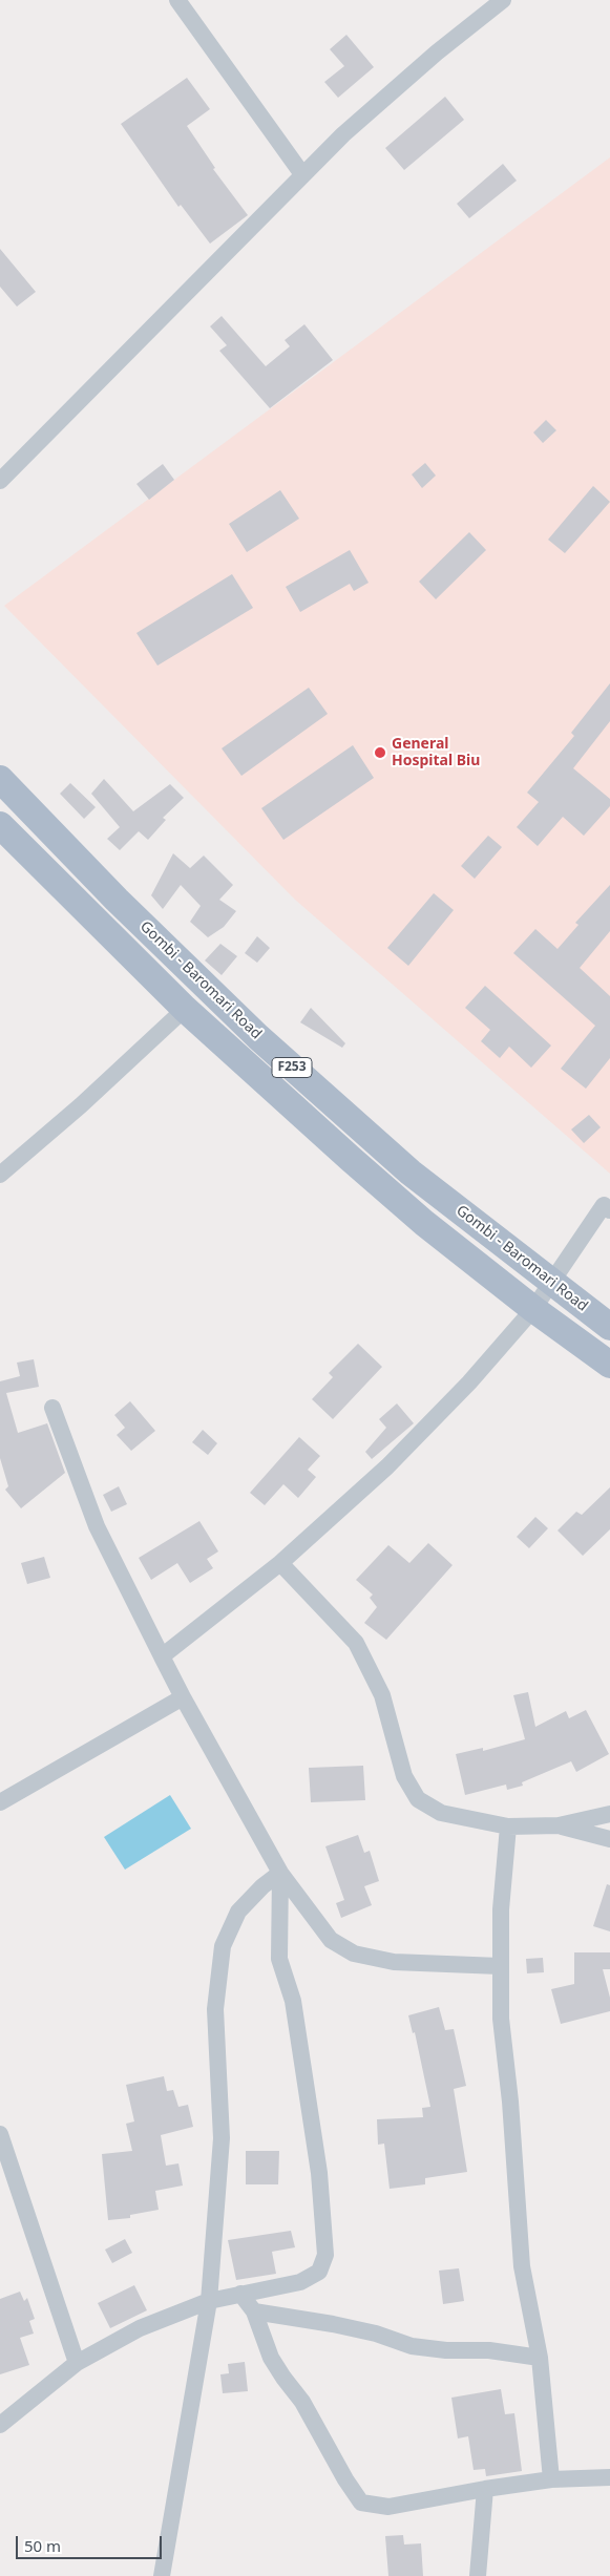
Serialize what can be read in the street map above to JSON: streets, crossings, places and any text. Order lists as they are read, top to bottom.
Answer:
{
  "streets": {
    "main road": ["Gombi - Baromari Road", "F253"]
  },
  "places": ["General Hospital Biu"],
  "scale_bar": "50 m"
}
